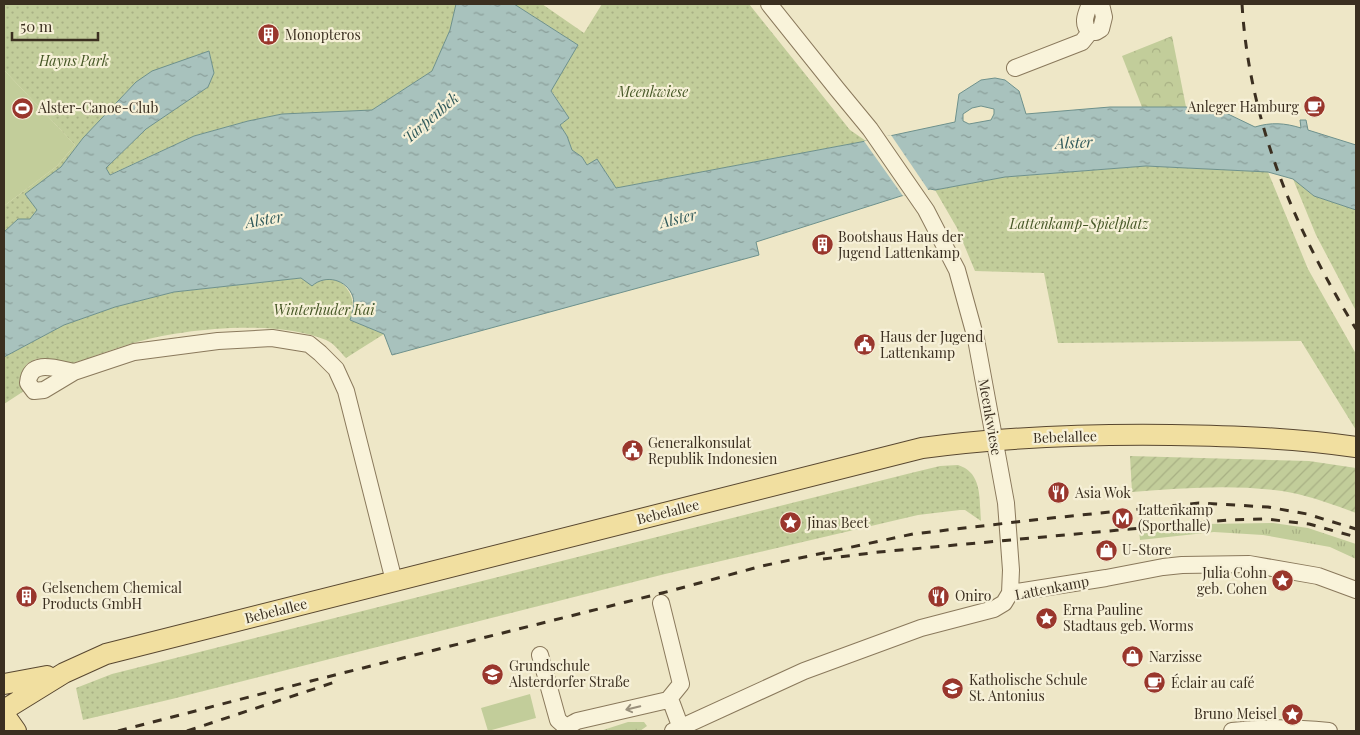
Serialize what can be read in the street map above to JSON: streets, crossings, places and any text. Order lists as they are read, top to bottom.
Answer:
{
  "streets": {
    "main road": ["Bebelallee"],
    "street": ["Meenkwiese", "Lattenkamp"]
  },
  "crossings": [
    ["Meenkwiese", "Bebelallee"],
    ["Meenkwiese", "Lattenkamp"]
  ],
  "water": ["Tarpenbek", "Alster"],
  "parks": [
    "Hayns Park",
    "Meenkwiese",
    "Lattenkamp-Spielplatz",
    "Winterhuder Kai"
  ],
  "places": {
    "building": ["Monopteros", "Bootshaus Haus der Jugend Lattenkamp", "Gelsenchem Chemical Products GmbH"],
    "cafe": ["Anleger Hamburg", "Éclair au café"],
    "sports": ["Alster-Canoe-Club"],
    "public building": ["Haus der Jugend Lattenkamp", "Generalkonsulat Republik Indonesien"],
    "restaurant": ["Asia Wok", "Oniro"],
    "metro station": ["Lattenkamp (Sporthalle)"],
    "place": [
      "Jinas Beet",
      "Julia Cohn geb. Cohen",
      "Erna Pauline Stadtaus geb. Worms",
      "Bruno Meisel"
    ],
    "shop": ["U-Store", "Narzisse"],
    "school or university": ["Grundschule Alsterdorfer Straße", "Katholische Schule St. Antonius"]
  },
  "scale_bar": "50 m"
}
